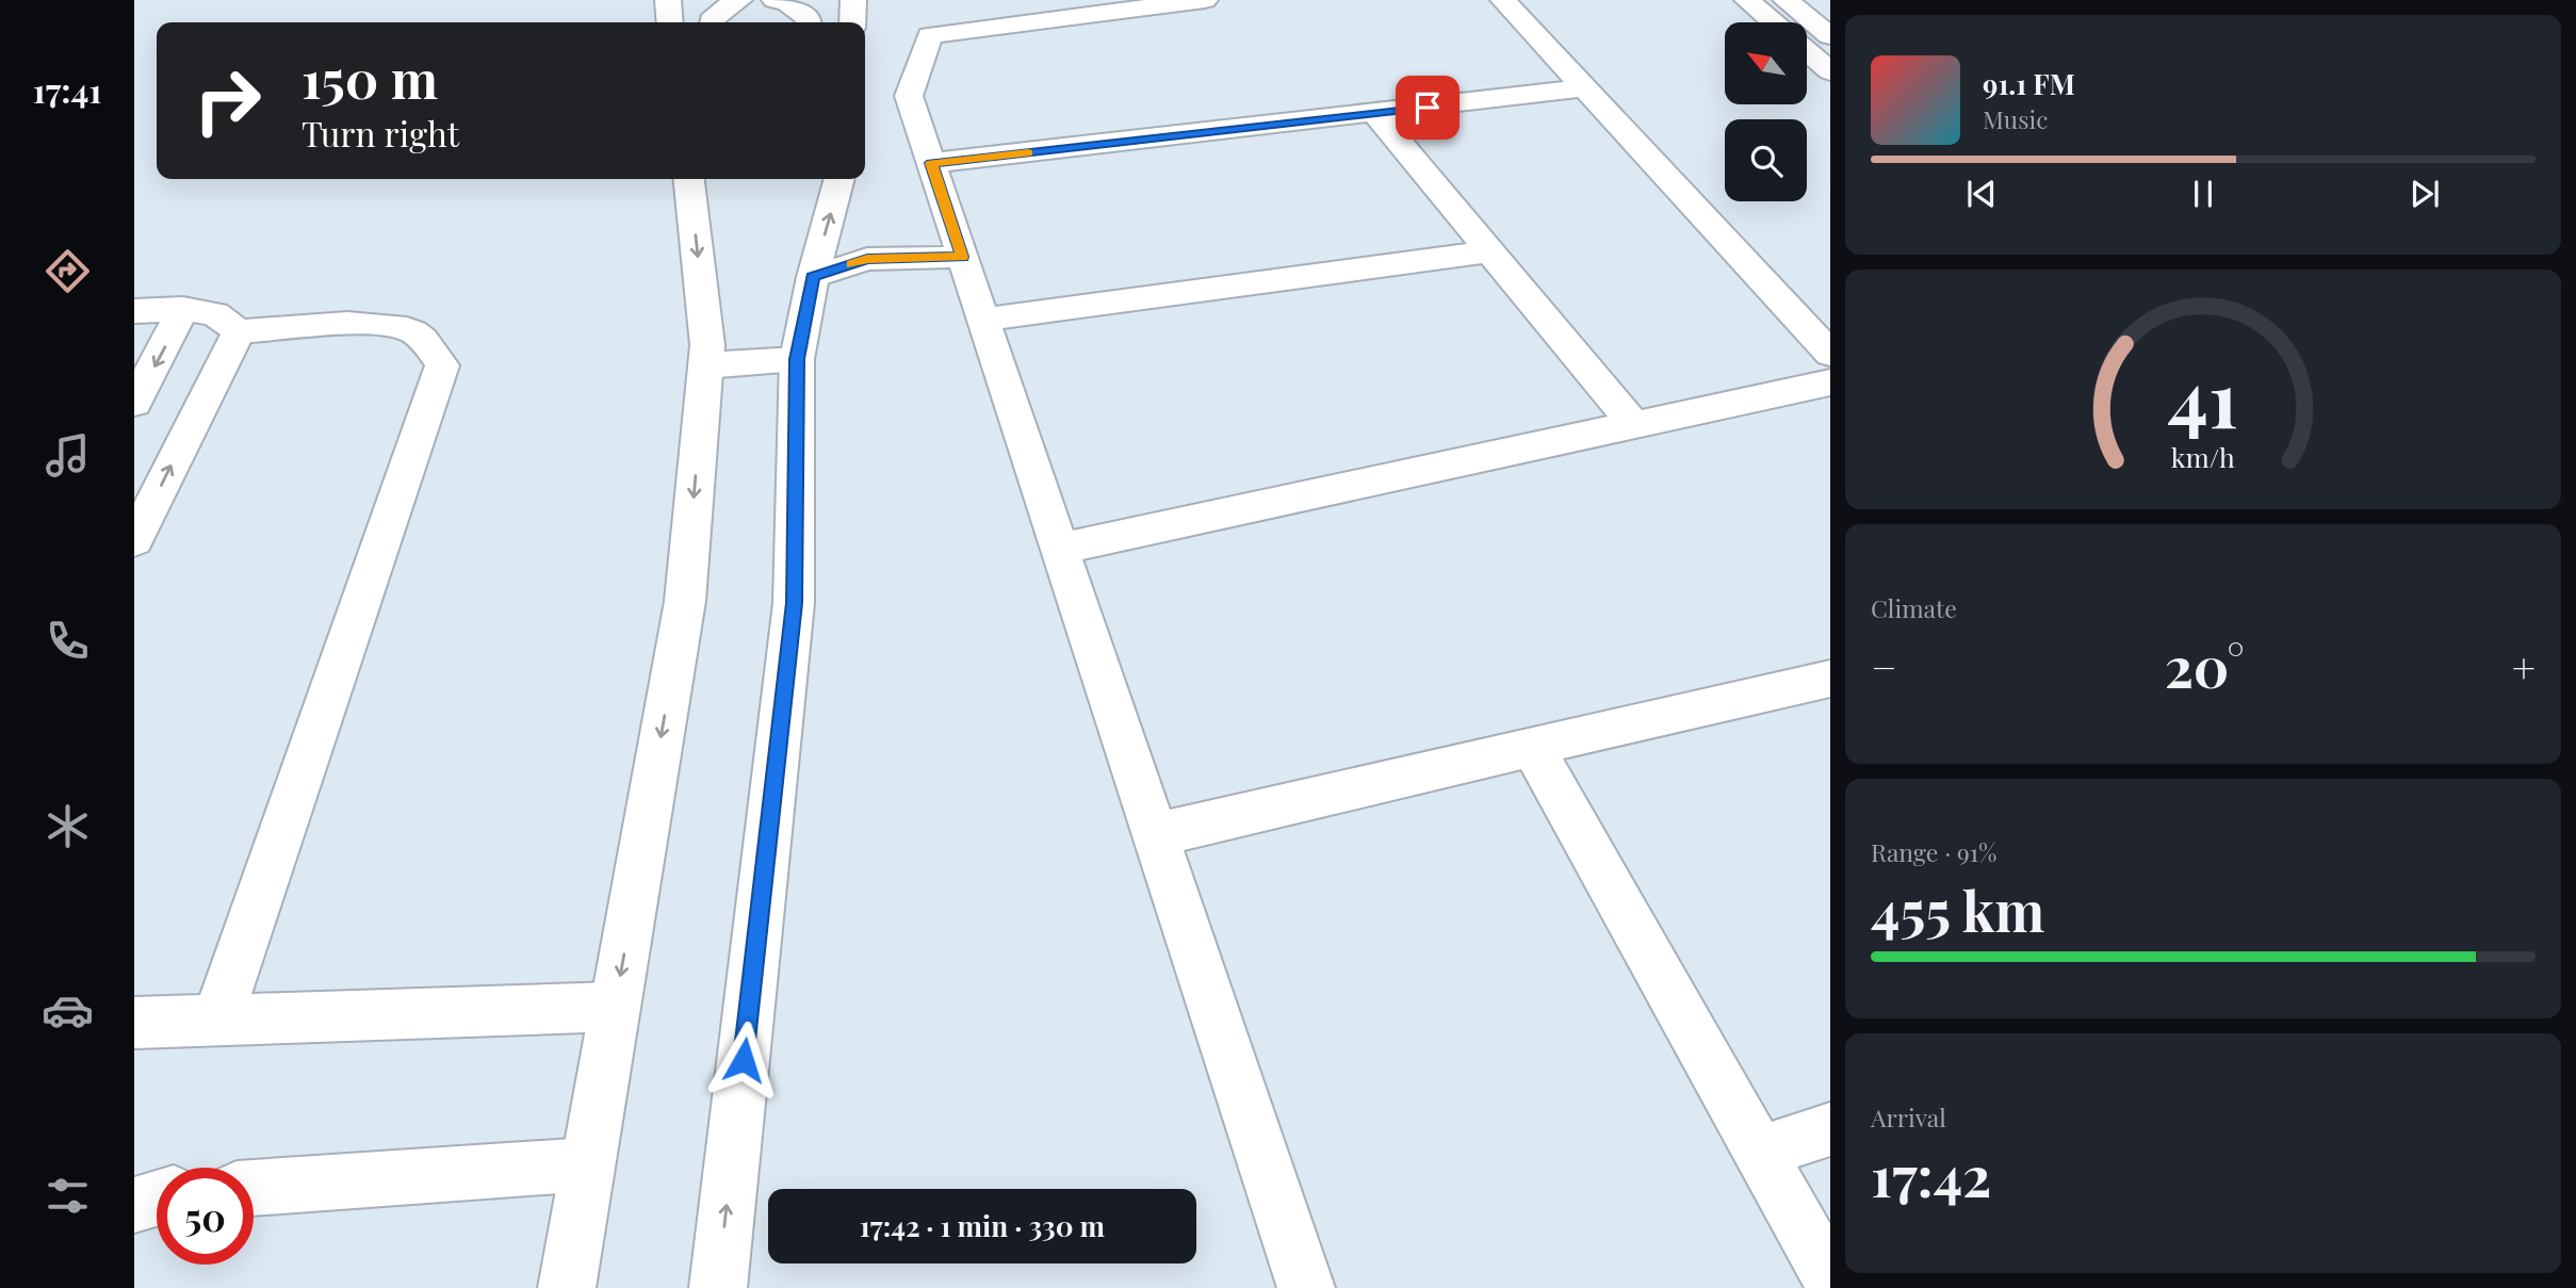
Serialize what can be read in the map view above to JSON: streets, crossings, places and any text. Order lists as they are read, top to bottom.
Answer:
{
  "north": "top left",
  "page": {
    "tabs": "17:41",
    "turn": ["150 m", "Turn right"],
    "song": ["91.1 FM", "Music"],
    "tile": [
      "Climate",
      ["Range · 91%", "455 km"],
      ["Arrival", "17:42"]
    ],
    "heat": ["−", "20°", "+"],
    "limit": "50",
    "trip": "17:42 · 1 min · 330 m",
    "gauge": ["41", "km/h"]
  }
}
